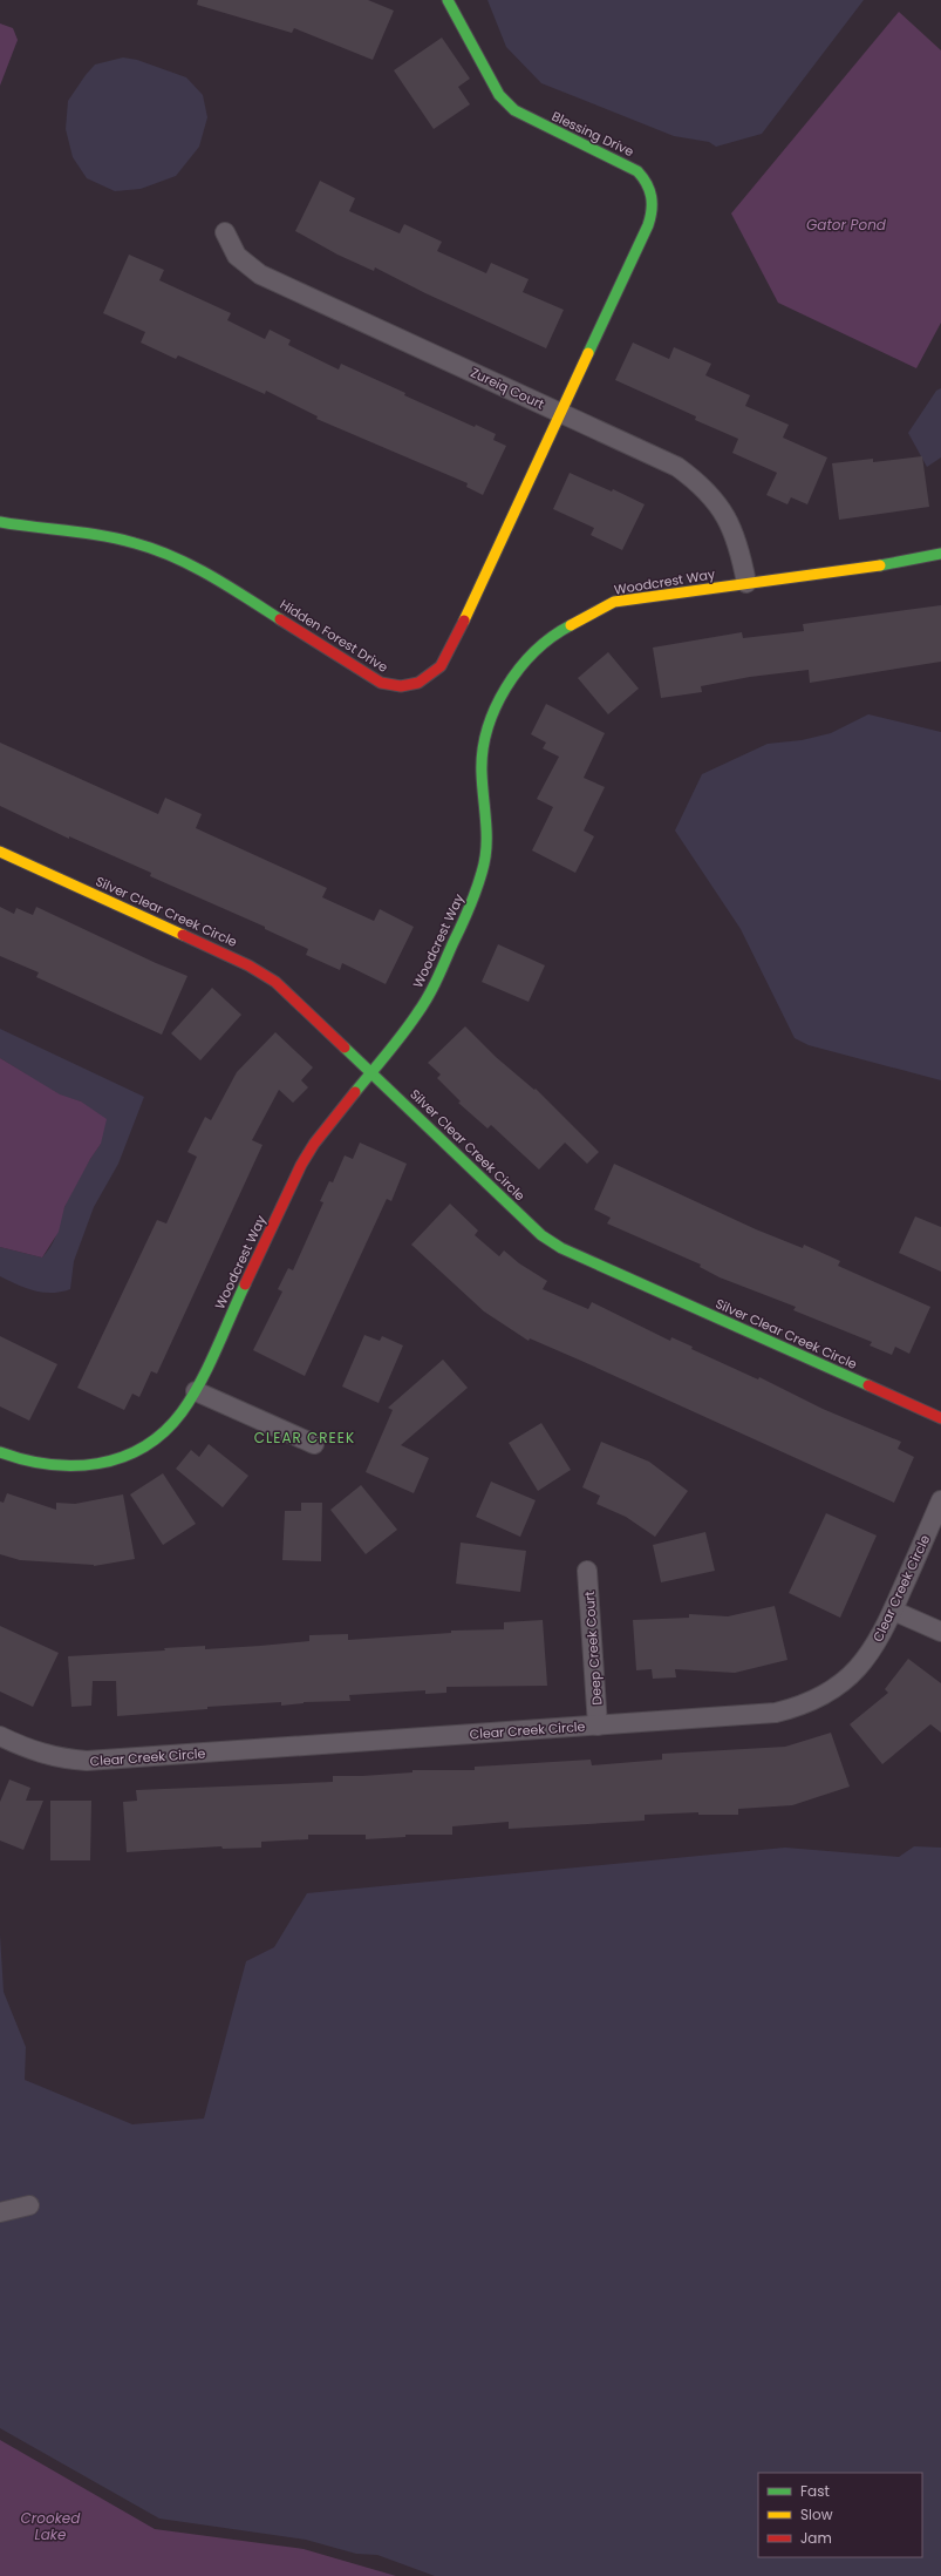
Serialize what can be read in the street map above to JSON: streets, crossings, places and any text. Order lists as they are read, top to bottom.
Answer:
{
  "streets": {
    "street": [
      "Blessing Drive",
      "Zureiq Court",
      "Woodcrest Way",
      "Hidden Forest Drive",
      "Silver Clear Creek Circle",
      "Clear Creek Circle",
      "Deep Creek Court"
    ]
  },
  "crossings": [
    ["Blessing Drive", "Zureiq Court"],
    ["Blessing Drive", "Hidden Forest Drive"],
    ["Zureiq Court", "Woodcrest Way"],
    ["Zureiq Court", "Hidden Forest Drive"],
    ["Woodcrest Way", "Silver Clear Creek Circle"],
    ["Clear Creek Circle", "Deep Creek Court"]
  ],
  "districts": ["CLEAR CREEK"],
  "water": ["Gator Pond", "Crooked Lake"],
  "legend": ["Fast", "Slow", "Jam"]
}
